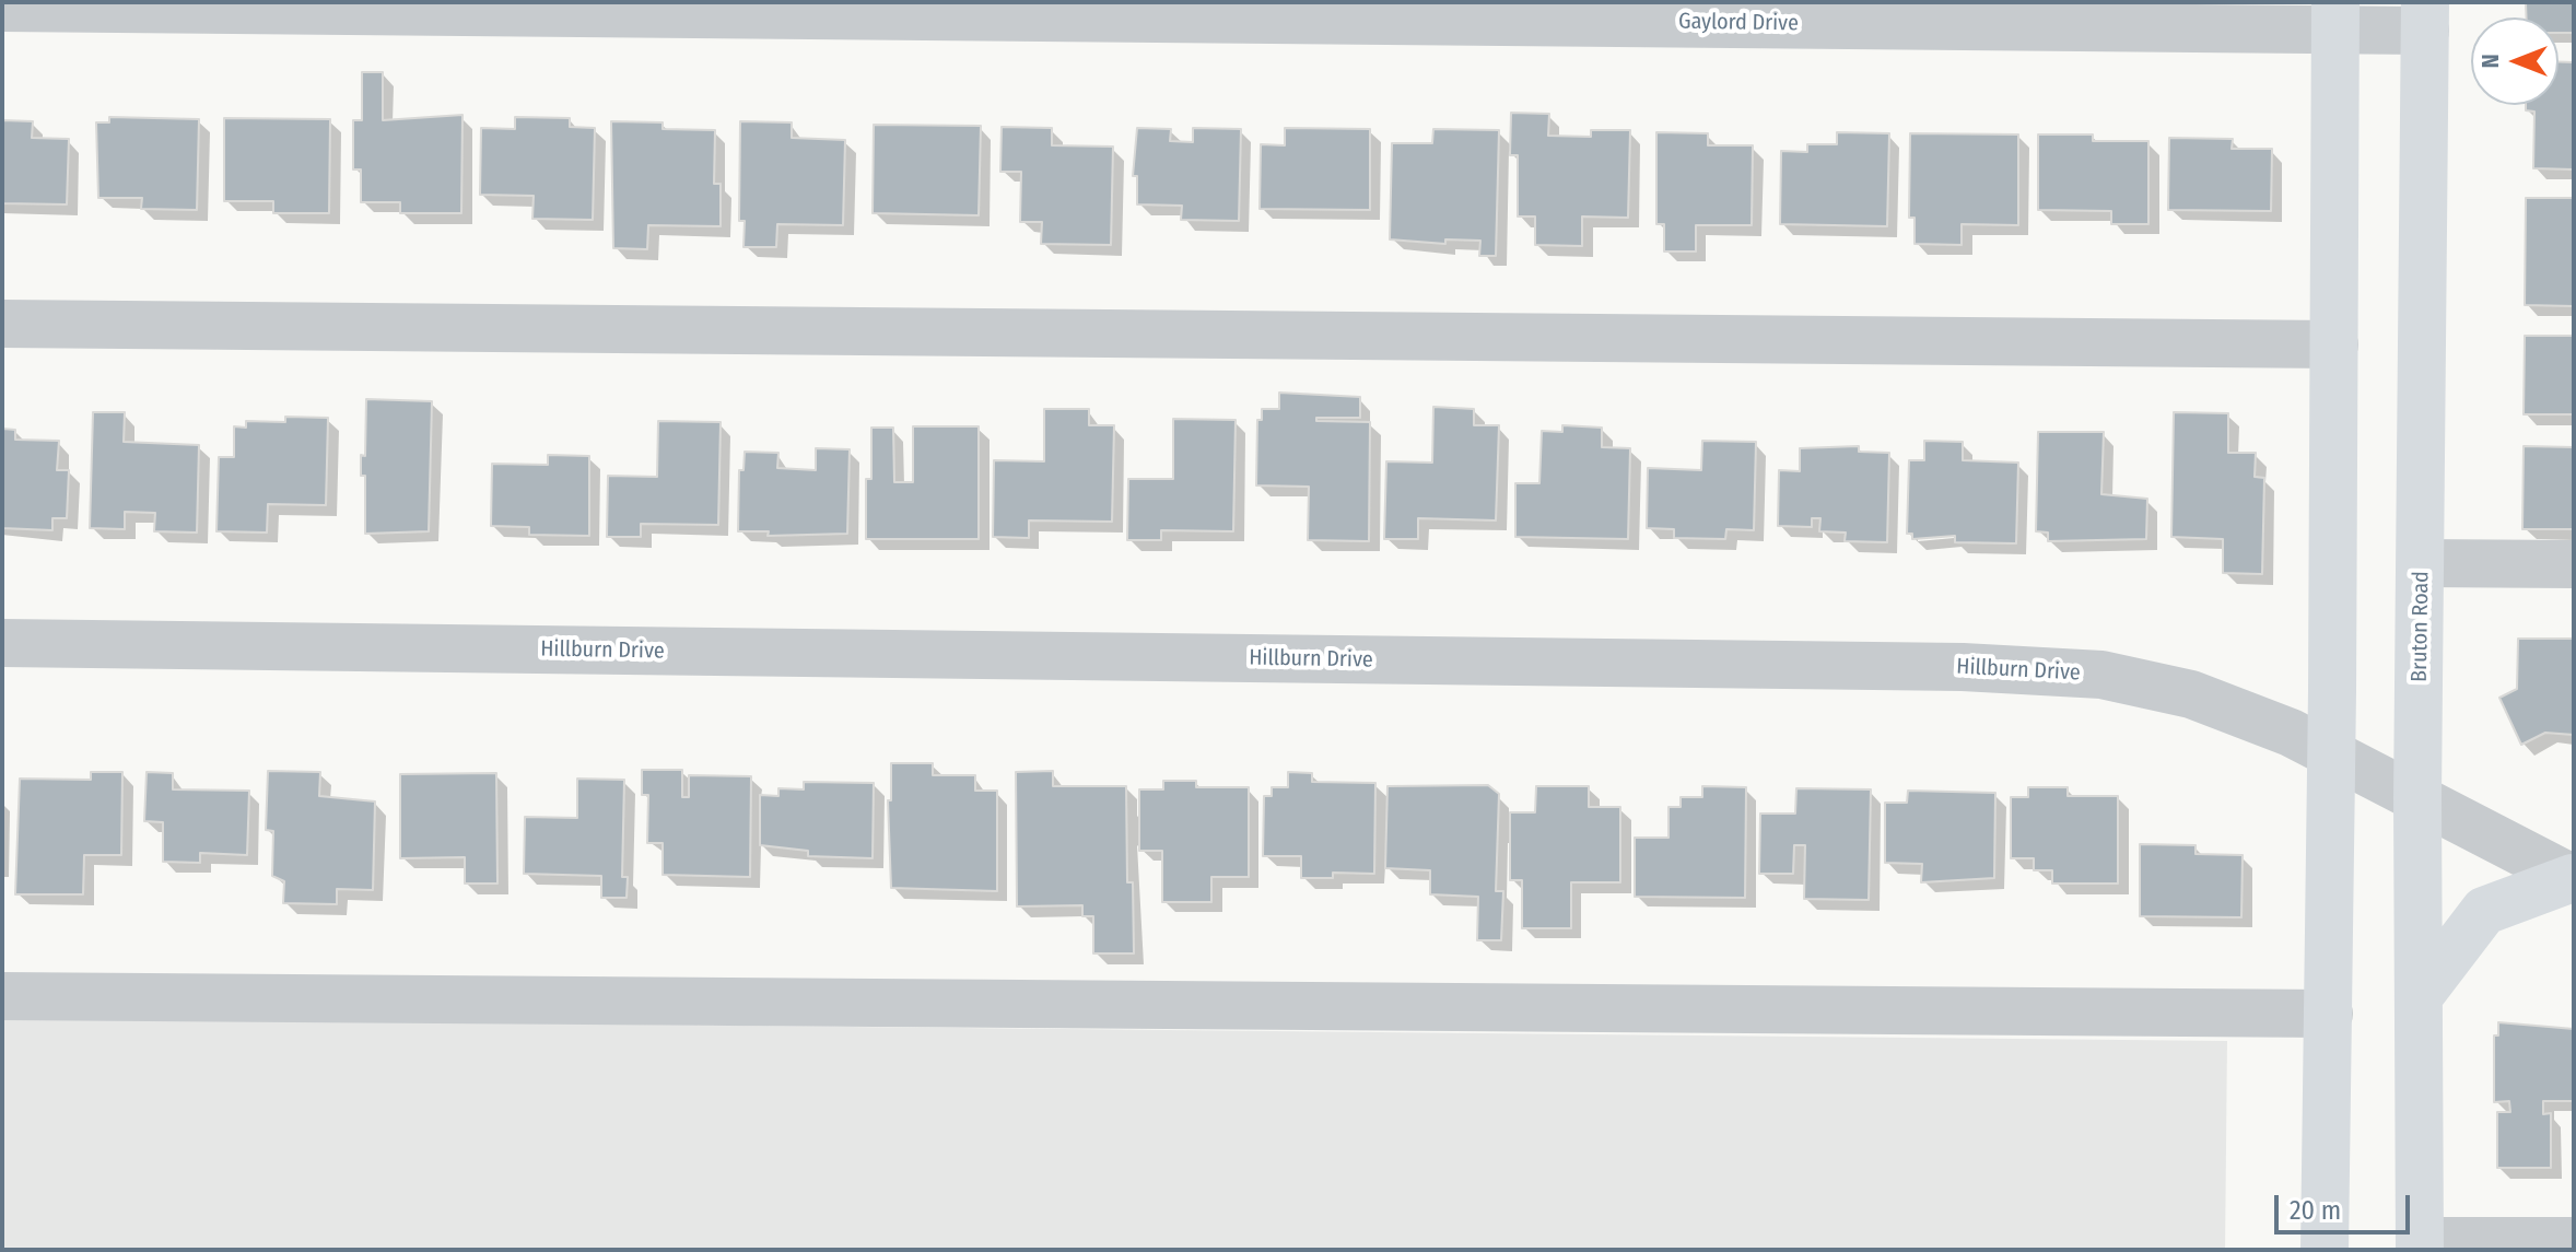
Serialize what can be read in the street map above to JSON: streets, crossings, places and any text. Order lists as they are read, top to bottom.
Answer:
{
  "streets": {
    "main road": ["Bruton Road"],
    "street": ["Gaylord Drive", "Hillburn Drive"]
  },
  "crossings": [
    ["Gaylord Drive", "Bruton Road"],
    ["Bruton Road", "Hillburn Drive"]
  ],
  "scale_bar": "20 m",
  "north": "left"
}
